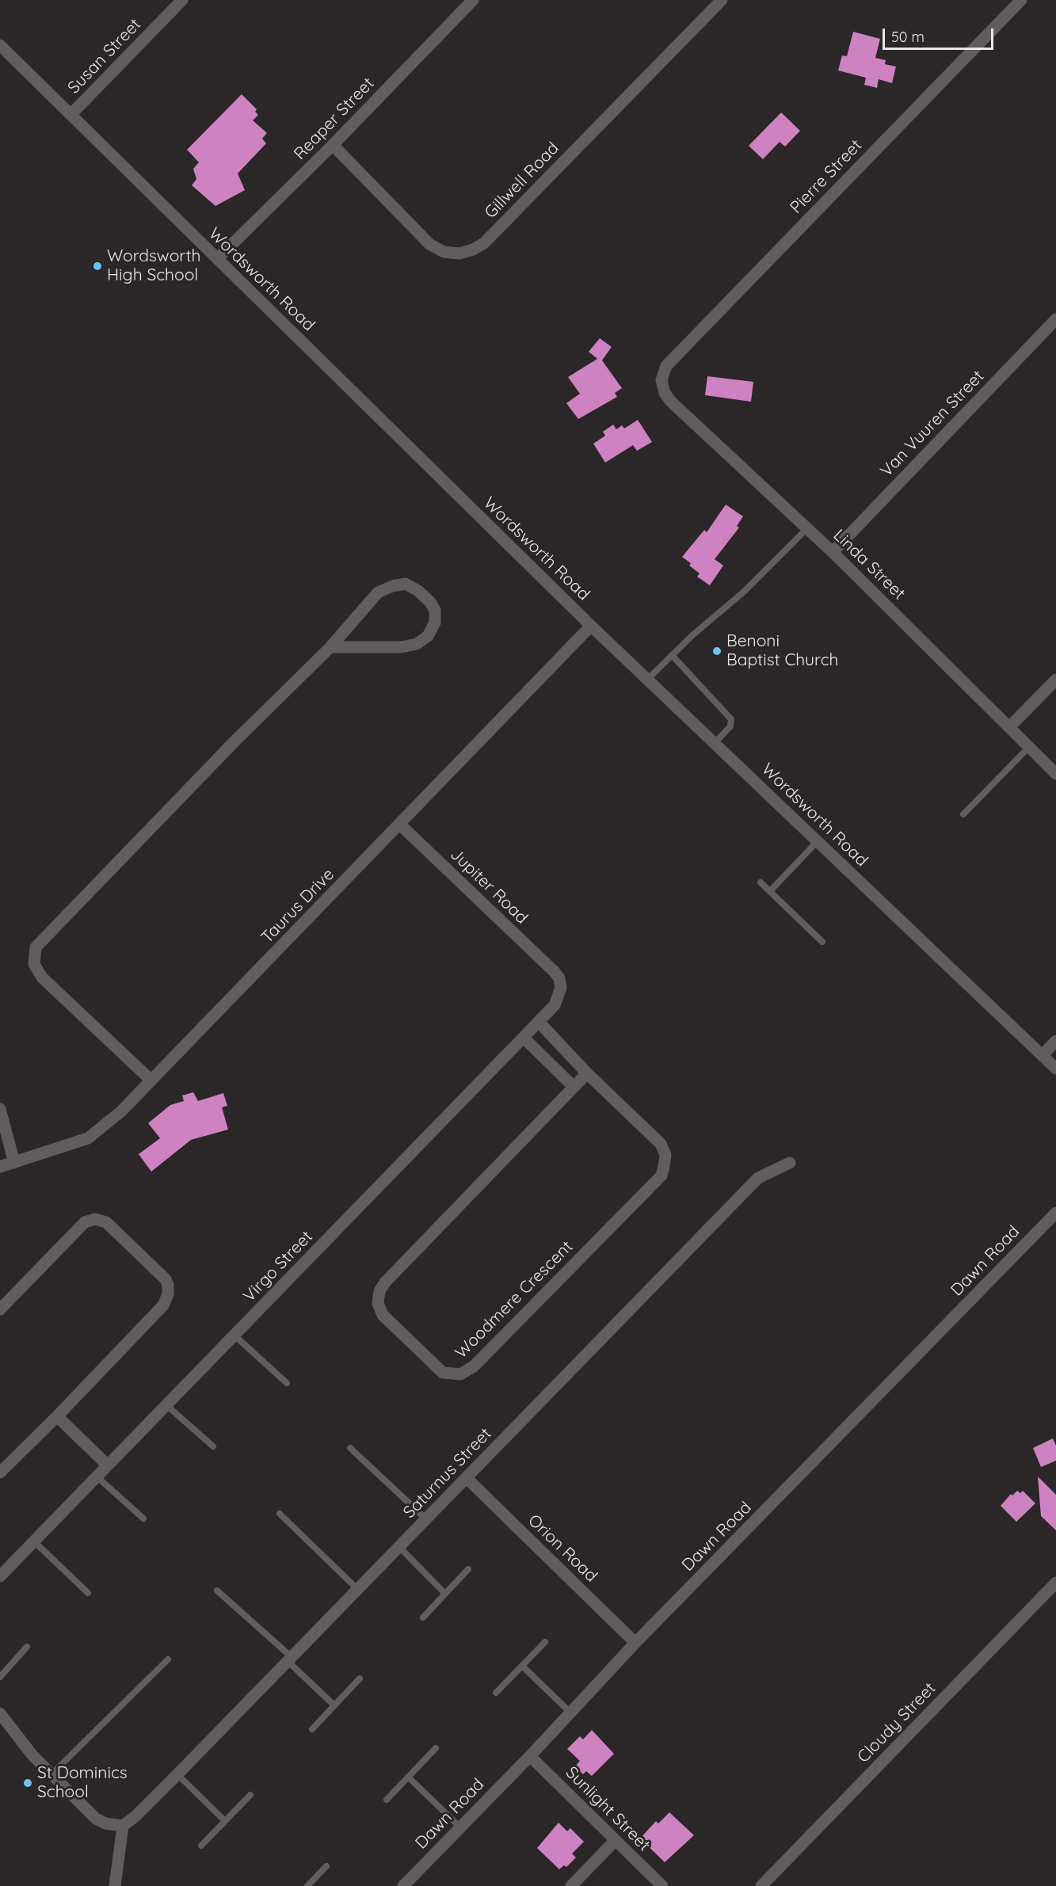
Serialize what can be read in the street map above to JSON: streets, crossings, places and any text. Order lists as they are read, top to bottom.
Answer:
{
  "streets": {
    "street": [
      "Susan Street",
      "Reaper Street",
      "Pierre Street",
      "Gillwell Road",
      "Wordsworth Road",
      "Van Vuuren Street",
      "Linda Street",
      "Jupiter Road",
      "Taurus Drive",
      "Dawn Road",
      "Virgo Street",
      "Woodmere Crescent",
      "Saturnus Street",
      "Orion Road",
      "Cloudy Street",
      "Sunlight Street"
    ]
  },
  "crossings": [
    ["Susan Street", "Wordsworth Road"],
    ["Reaper Street", "Gillwell Road"],
    ["Reaper Street", "Wordsworth Road"],
    ["Pierre Street", "Linda Street"],
    ["Wordsworth Road", "Taurus Drive"],
    ["Van Vuuren Street", "Linda Street"],
    ["Jupiter Road", "Taurus Drive"],
    ["Jupiter Road", "Virgo Street"],
    ["Dawn Road", "Orion Road"],
    ["Dawn Road", "Sunlight Street"],
    ["Virgo Street", "Woodmere Crescent"],
    ["Saturnus Street", "Orion Road"]
  ],
  "places": ["Wordsworth High School", "Benoni Baptist Church", "St Dominics School"],
  "scale_bar": "50 m"
}
